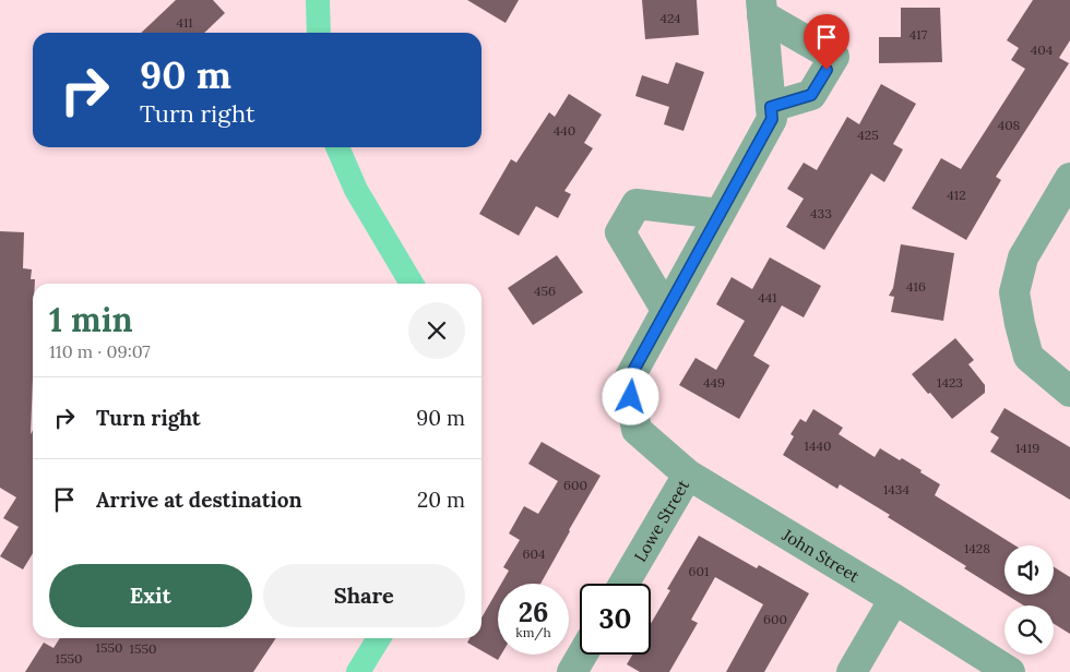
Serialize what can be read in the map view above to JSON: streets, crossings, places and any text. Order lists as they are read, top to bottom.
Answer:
{
  "streets": {
    "street": ["Lowe Street", "John Street"]
  },
  "crossings": [
    ["Lowe Street", "John Street"]
  ],
  "house_numbers": [
    "424",
    "411",
    "417",
    "404",
    "408",
    "440",
    "425",
    "412",
    "433",
    "416",
    "456",
    "441",
    "449",
    "1423",
    "1440",
    "1419",
    "600",
    "1434",
    "1428",
    "604",
    "601",
    "600",
    "1550",
    "1550",
    "1550"
  ],
  "page": {
    "turn": ["90 m", "Turn right"],
    "heading": ["1 min", "110 m · 09:07"],
    "list": [
      {
        "name": "Turn right",
        "value": "90 m"
      },
      {
        "name": "Arrive at destination",
        "value": "20 m"
      }
    ],
    "buttons": ["Exit", "Share"],
    "speed": "26 km/h",
    "limit": "30"
  }
}
